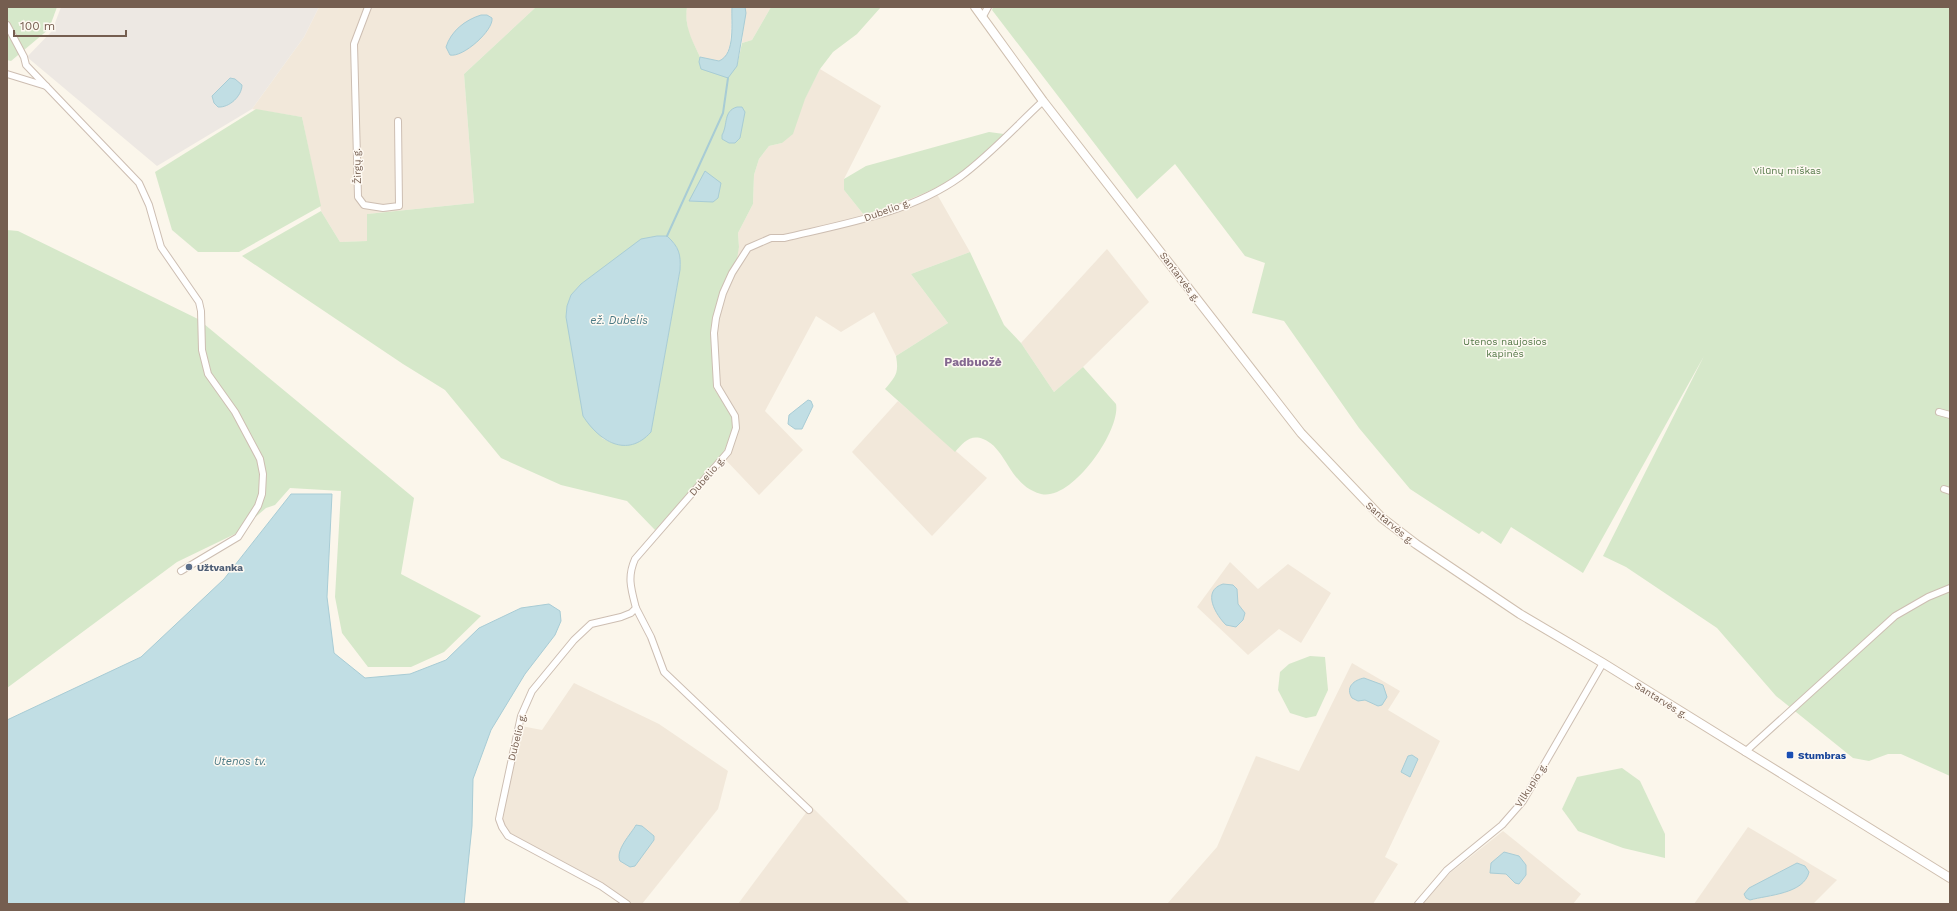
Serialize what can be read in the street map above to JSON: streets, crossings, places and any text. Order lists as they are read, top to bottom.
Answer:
{
  "streets": {
    "main road": ["Santarvės g."],
    "street": ["Žirgų g.", "Dubelio g.", "Vilkupio g."]
  },
  "crossings": [
    ["Dubelio g.", "Santarvės g."],
    ["Santarvės g.", "Vilkupio g."]
  ],
  "districts": ["Padbuožė"],
  "water": ["ež. Dubelis", "Utenos tv."],
  "parks": ["Vilūnų miškas", "Utenos naujosios kapinės"],
  "places": {
    "other": ["Užtvanka"],
    "transit": ["Stumbras"]
  },
  "scale_bar": "100 m"
}
